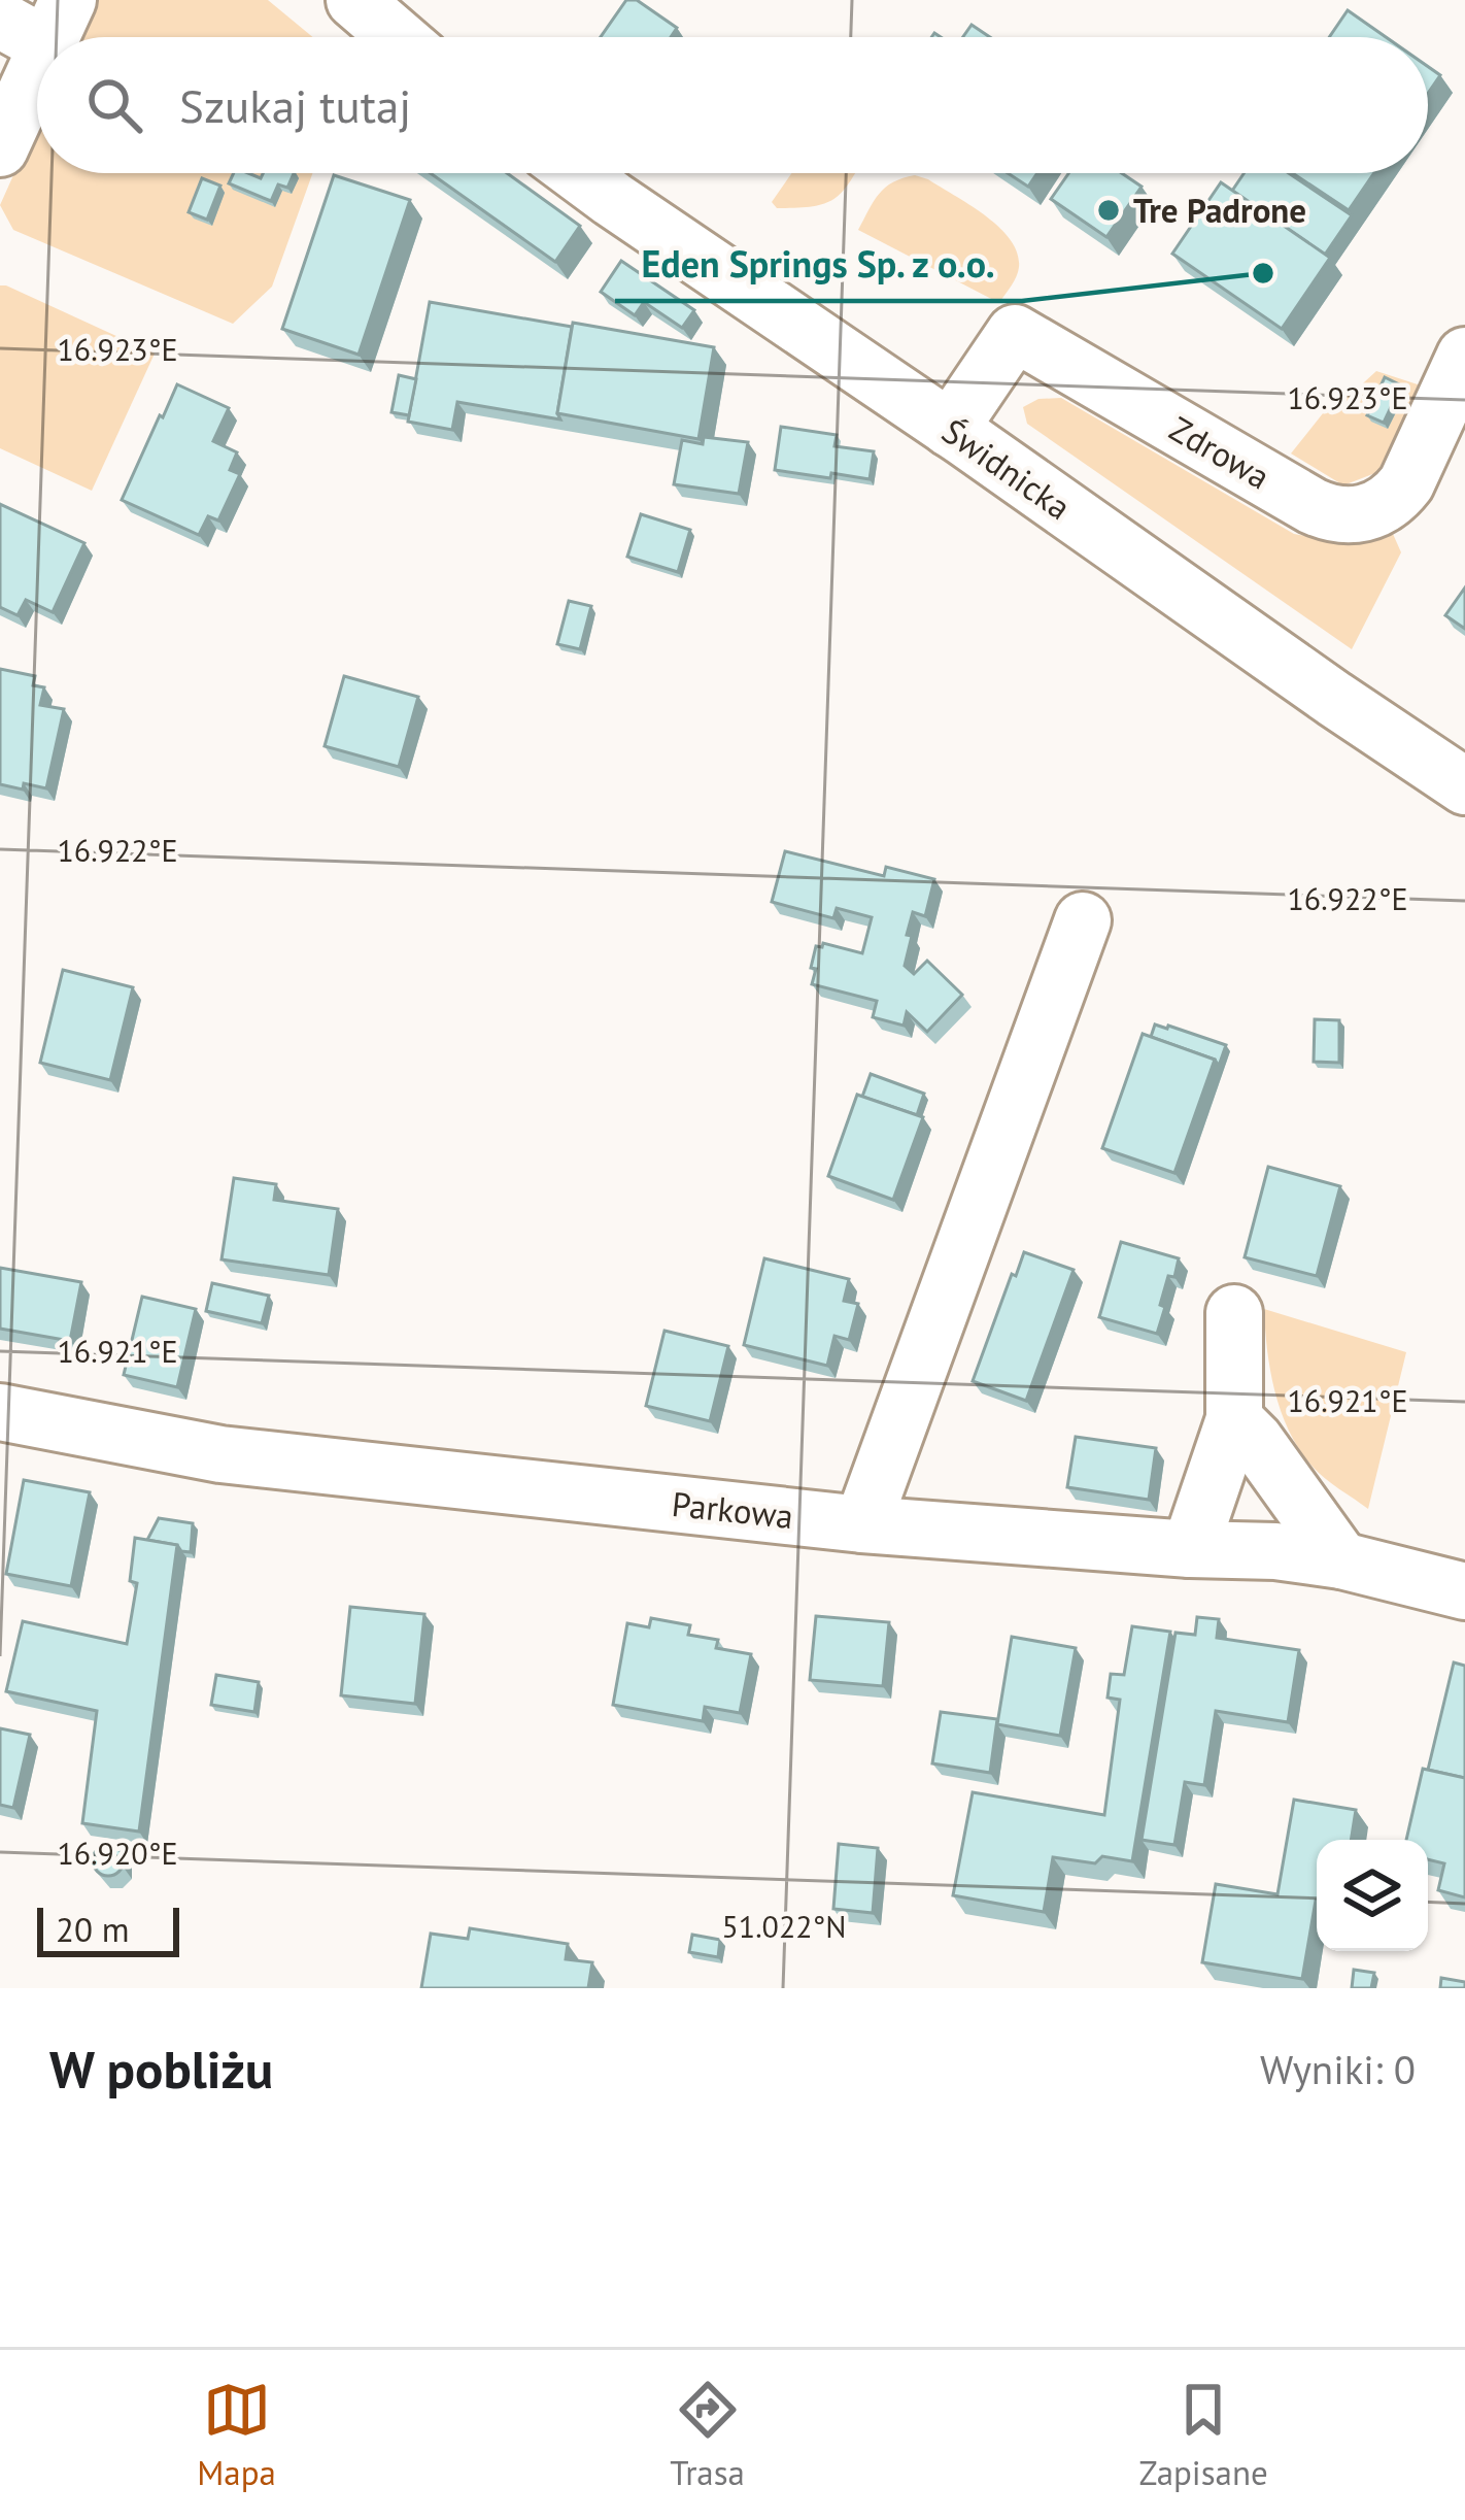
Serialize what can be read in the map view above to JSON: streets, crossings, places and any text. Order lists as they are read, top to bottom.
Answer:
{
  "streets": {
    "street": ["Zdrowa", "Świdnicka", "Parkowa"]
  },
  "crossings": [
    ["Zdrowa", "Świdnicka"]
  ],
  "places": ["Tre Padrone", "Eden Springs Sp. z o.o."],
  "scale_bar": "20 m",
  "page": {
    "search": "Szukaj tutaj",
    "scale": "20 m",
    "heading": ["W pobliżu", "Wyniki: 0"],
    "nav": ["Mapa", "Trasa", "Zapisane"]
  },
  "coordinates": [
    "16.923°E",
    "16.922°E",
    "16.921°E",
    "16.920°E",
    "51.022°N"
  ]
}
